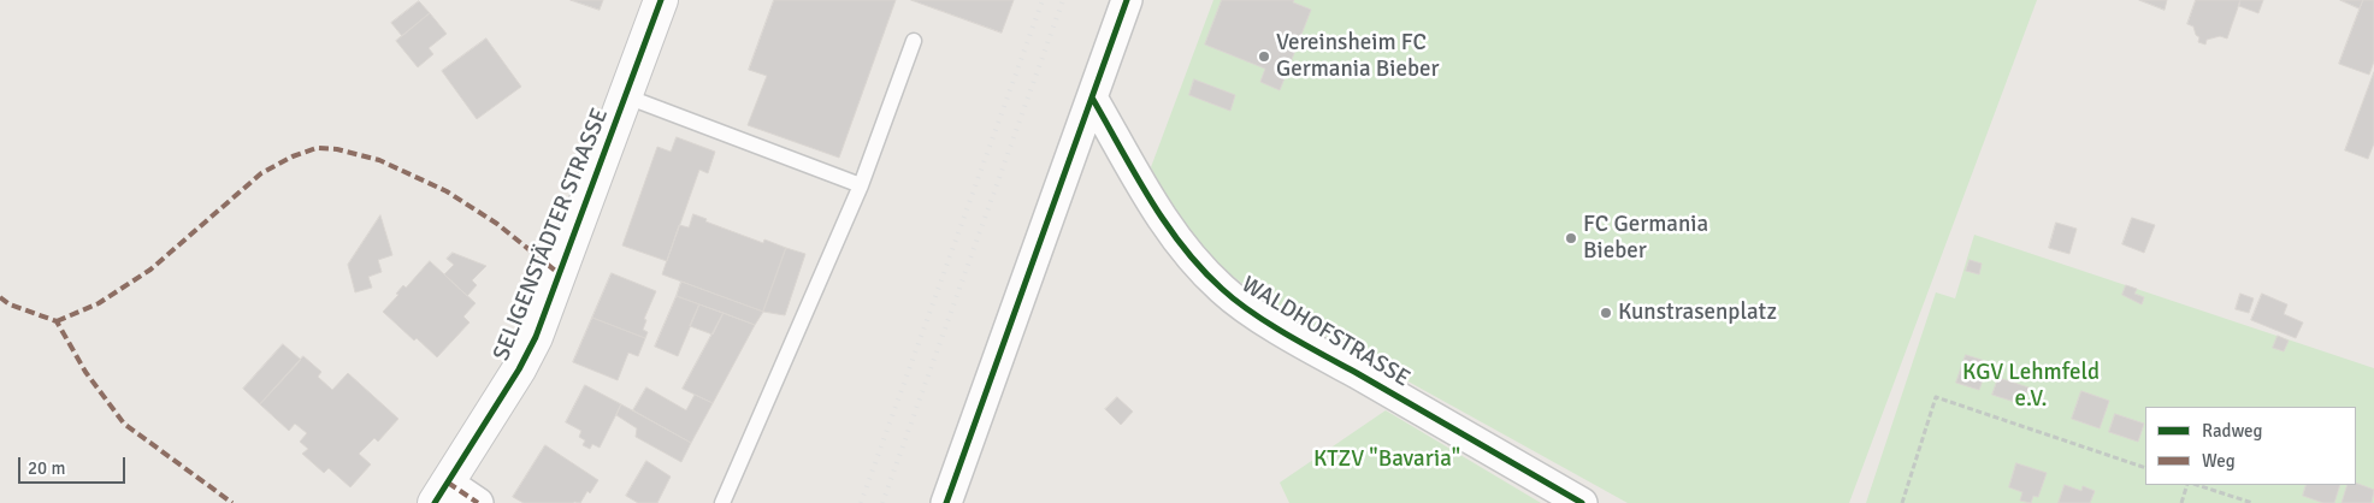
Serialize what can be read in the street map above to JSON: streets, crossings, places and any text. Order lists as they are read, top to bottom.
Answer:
{
  "streets": {
    "street": ["SELIGENSTÄDTER STRASSE", "WALDHOFSTRASSE"]
  },
  "parks": ["KGV Lehmfeld e.V.", "KTZV \"Bavaria\""],
  "places": ["Vereinsheim FC Germania Bieber", "FC Germania Bieber", "Kunstrasenplatz"],
  "legend": ["Radweg", "Weg"],
  "scale_bar": "20 m"
}
